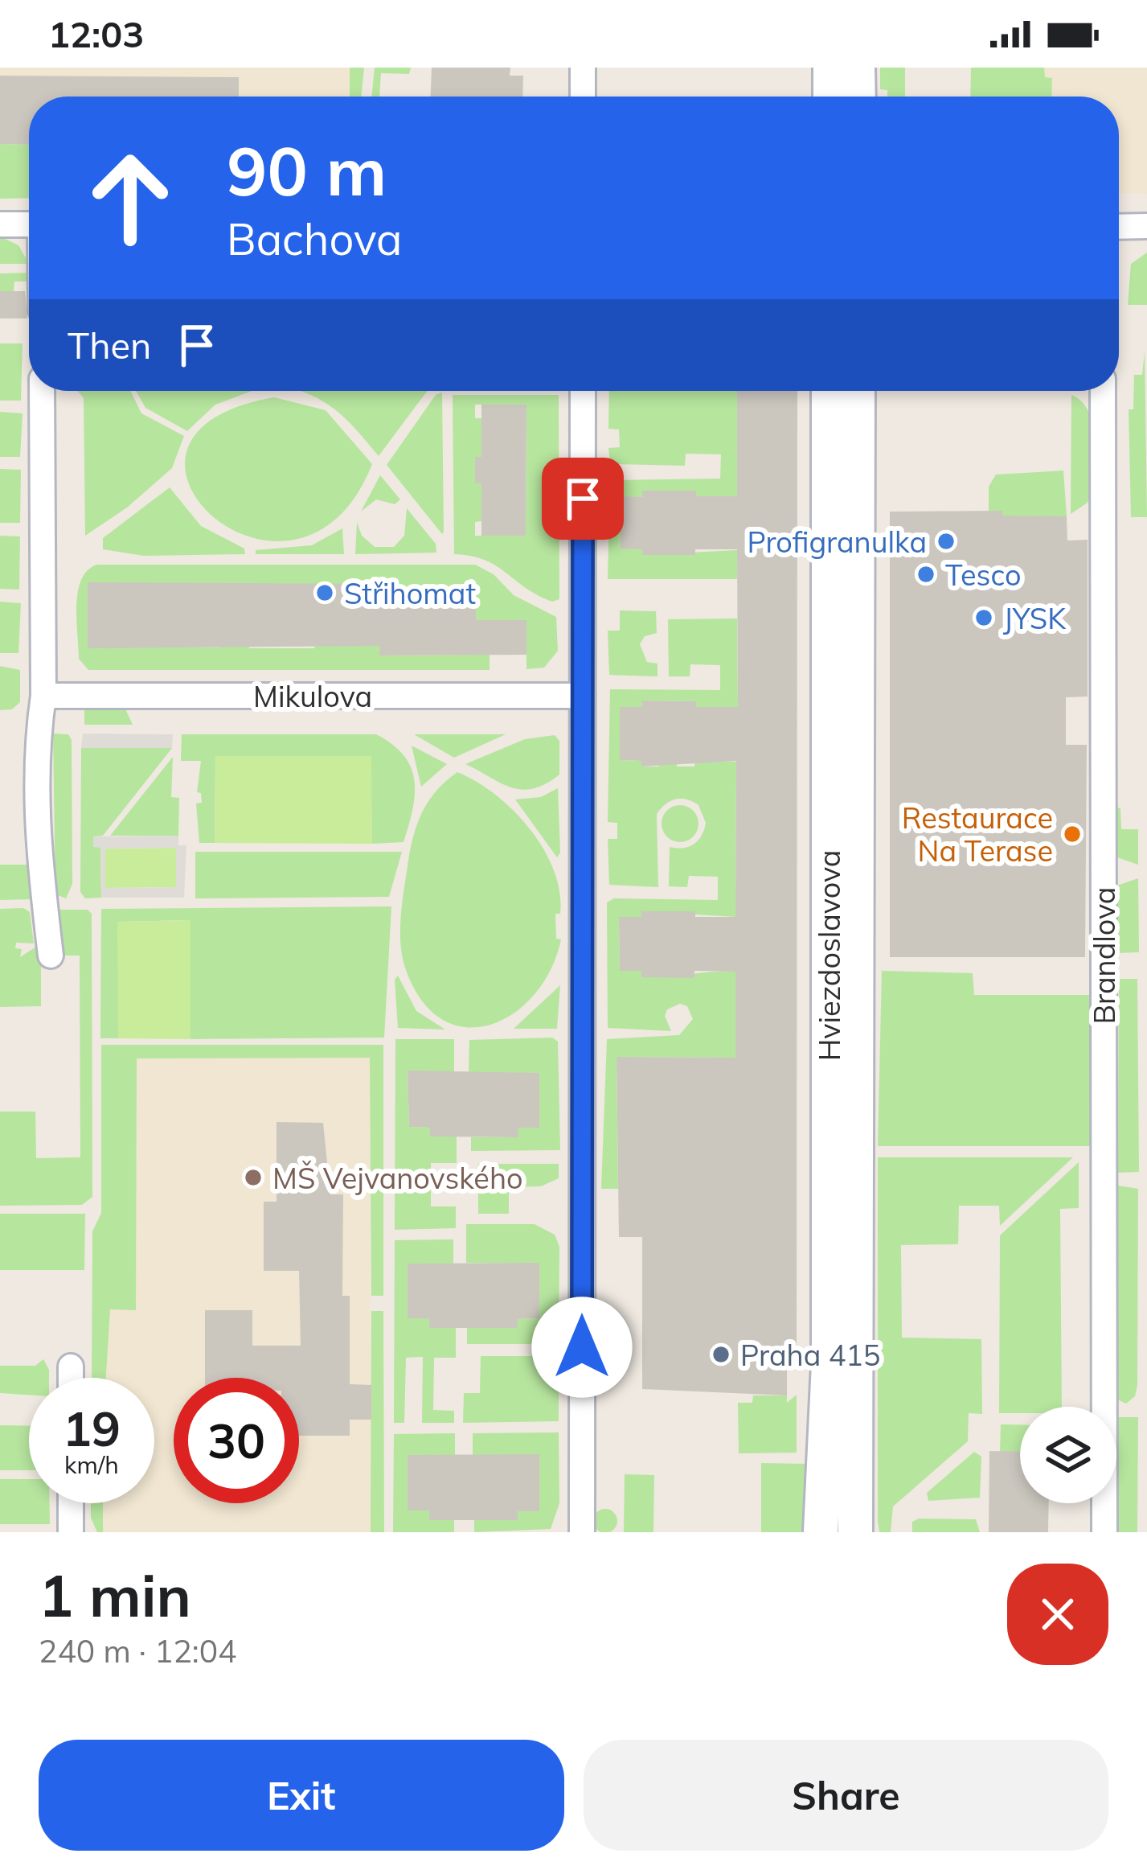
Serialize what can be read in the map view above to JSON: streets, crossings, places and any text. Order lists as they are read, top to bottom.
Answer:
{
  "streets": {
    "street": ["Mikulova", "Hviezdoslavova", "Brandlova"]
  },
  "places": [
    "Profigranulka",
    "Tesco",
    "Střihomat",
    "JYSK",
    "Restaurace Na Terase",
    "MŠ Vejvanovského",
    "Praha 415"
  ],
  "page": {
    "status": "12:03",
    "turn": ["90 m", "Bachova"],
    "then": "Then",
    "speed": "19 km/h",
    "limit": "30",
    "heading": ["1 min", "240 m · 12:04"],
    "buttons": ["Exit", "Share"]
  }
}
